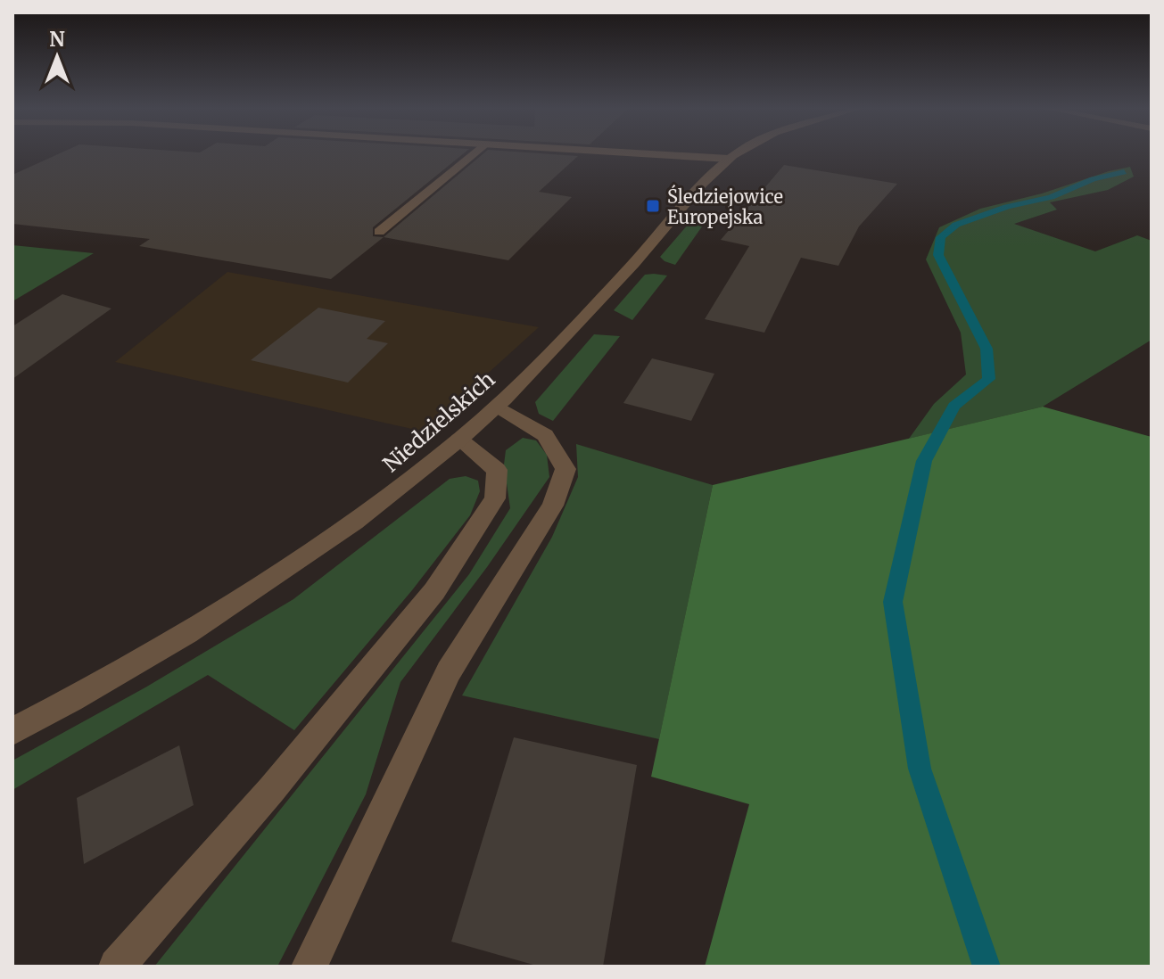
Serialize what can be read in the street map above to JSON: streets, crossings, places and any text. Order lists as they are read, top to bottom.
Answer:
{
  "streets": {
    "street": ["Niedzielskich"]
  },
  "places": {
    "transit": ["Śledziejowice Europejska"]
  },
  "north": "top"
}
